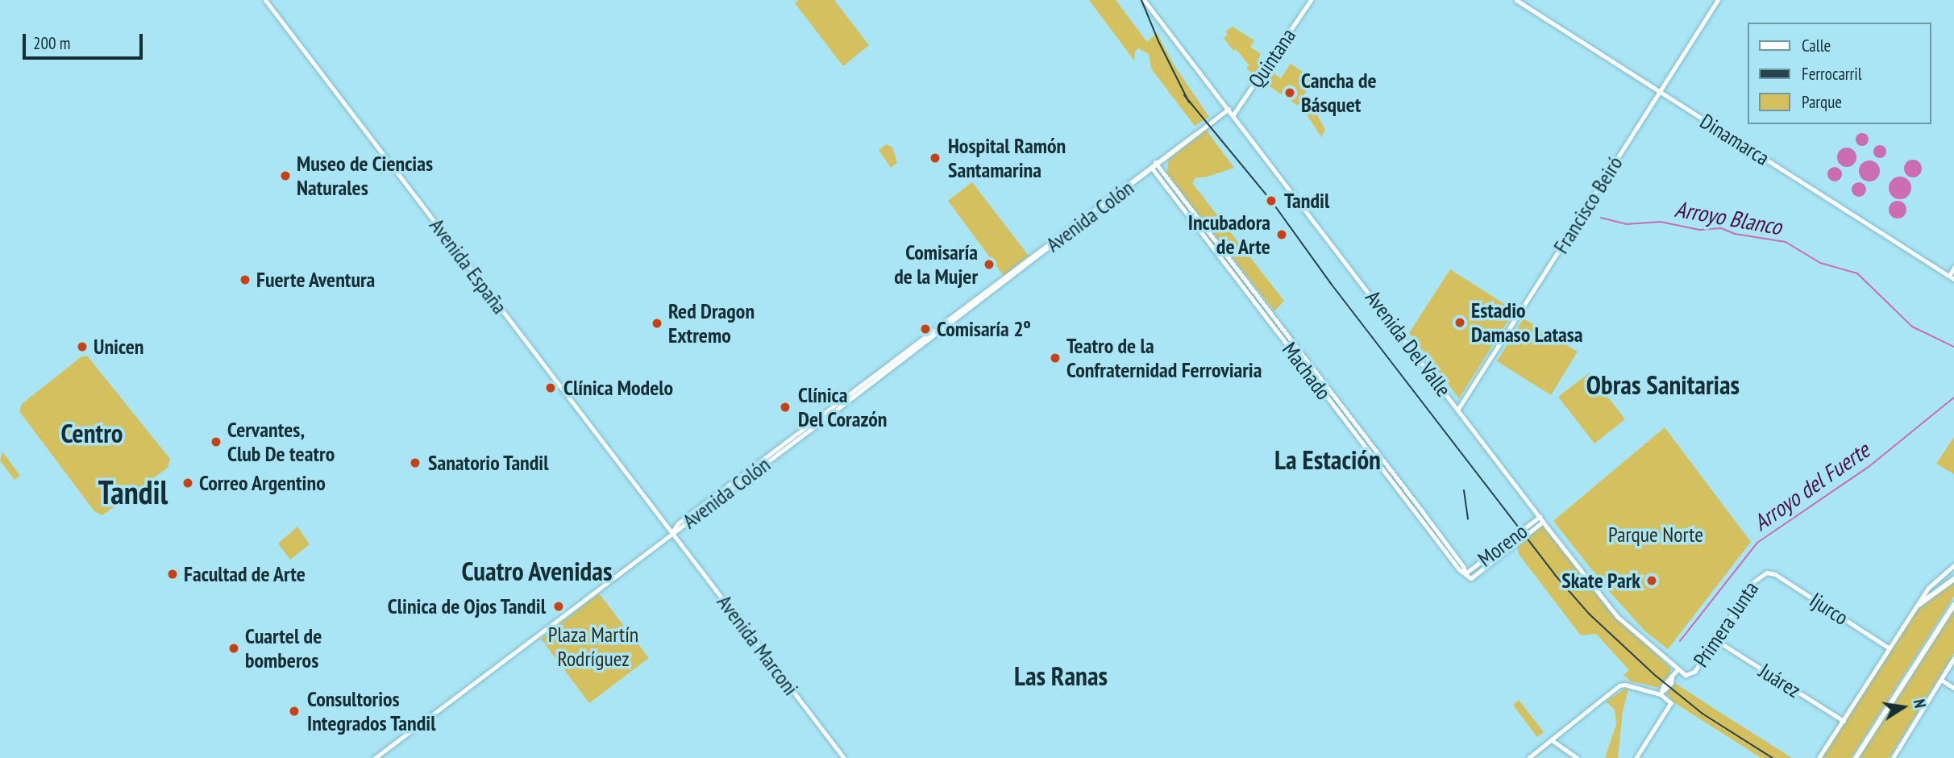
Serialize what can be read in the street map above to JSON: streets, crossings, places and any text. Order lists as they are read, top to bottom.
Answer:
{
  "streets": {
    "main road": [
      "Avenida Colón",
      "Avenida España",
      "Avenida Del Valle",
      "Avenida Marconi"
    ],
    "street": [
      "Quintana",
      "Dinamarca",
      "Francisco Beiró",
      "Machado",
      "Moreno",
      "Ijurco",
      "Primera Junta",
      "Juárez"
    ]
  },
  "crossings": [
    ["Quintana", "Avenida Del Valle"],
    ["Dinamarca", "Francisco Beiró"],
    ["Francisco Beiró", "Avenida Del Valle"],
    ["Avenida Colón", "Avenida España"],
    ["Avenida Colón", "Avenida Del Valle"],
    ["Avenida Colón", "Machado"],
    ["Avenida Colón", "Avenida Marconi"],
    ["Avenida España", "Avenida Marconi"],
    ["Avenida Del Valle", "Moreno"],
    ["Avenida Del Valle", "Primera Junta"],
    ["Machado", "Moreno"],
    ["Ijurco", "Primera Junta"],
    ["Primera Junta", "Juárez"]
  ],
  "districts": [
    "Obras Sanitarias",
    "Centro",
    "La Estación",
    "Tandil",
    "Cuatro Avenidas",
    "Las Ranas"
  ],
  "water": ["Arroyo Blanco", "Arroyo del Fuerte"],
  "parks": ["Parque Norte", "Plaza Martín Rodríguez"],
  "places": [
    "Cancha de Básquet",
    "Hospital Ramón Santamarina",
    "Museo de Ciencias Naturales",
    "Tandil",
    "Incubadora de Arte",
    "Comisaría de la Mujer",
    "Fuerte Aventura",
    "Estadio Damaso Latasa",
    "Red Dragon Extremo",
    "Comisaría 2º",
    "Unicen",
    "Teatro de la Confraternidad Ferroviaria",
    "Clínica Modelo",
    "Clínica Del Corazón",
    "Cervantes, Club De teatro",
    "Sanatorio Tandil",
    "Correo Argentino",
    "Facultad de Arte",
    "Skate Park",
    "Clinica de Ojos Tandil",
    "Cuartel de bomberos",
    "Consultorios Integrados Tandil"
  ],
  "legend": ["Calle", "Ferrocarril", "Parque"],
  "scale_bar": "200 m",
  "north": "right"
}
